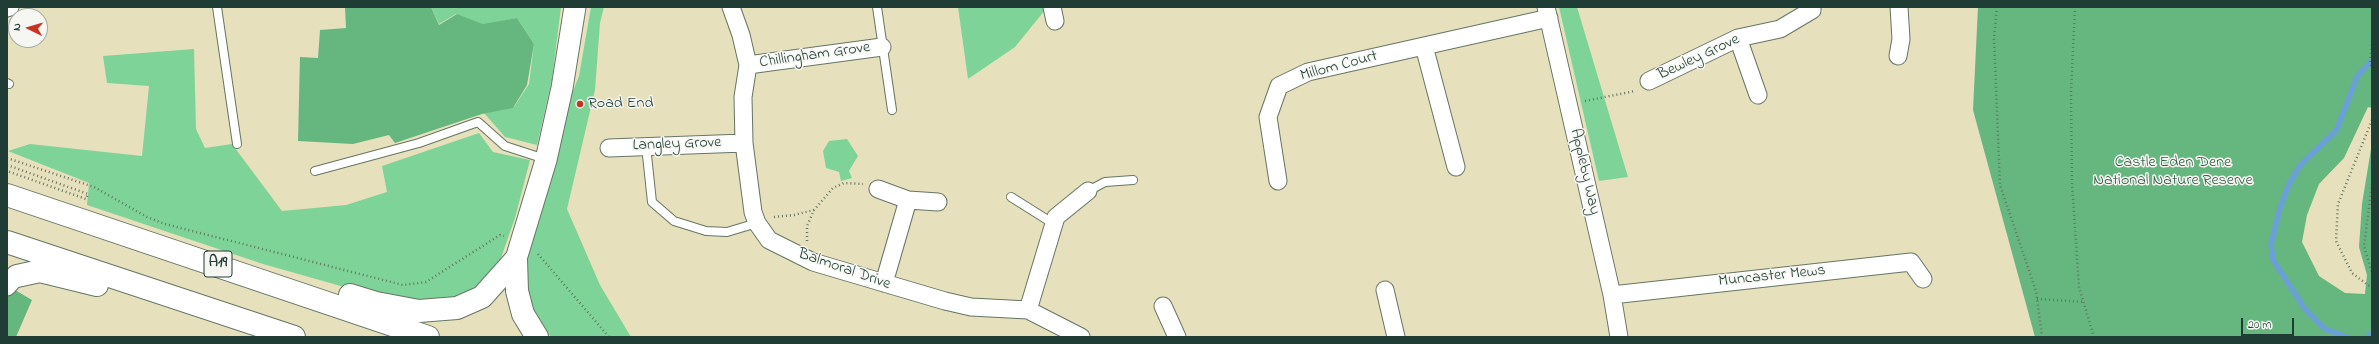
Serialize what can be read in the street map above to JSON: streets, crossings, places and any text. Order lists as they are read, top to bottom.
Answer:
{
  "streets": {
    "highway": ["A19"],
    "street": [
      "Chillingham Grove",
      "Bewley Grove",
      "Millom Court",
      "Langley Grove",
      "Appleby Way",
      "Balmoral Drive",
      "Muncaster Mews"
    ]
  },
  "crossings": [
    ["Chillingham Grove", "Balmoral Drive"],
    ["Millom Court", "Appleby Way"],
    ["Langley Grove", "Balmoral Drive"],
    ["Appleby Way", "Muncaster Mews"]
  ],
  "parks": ["Castle Eden Dene National Nature Reserve"],
  "places": ["Road End"],
  "scale_bar": "20 m",
  "north": "left"
}
